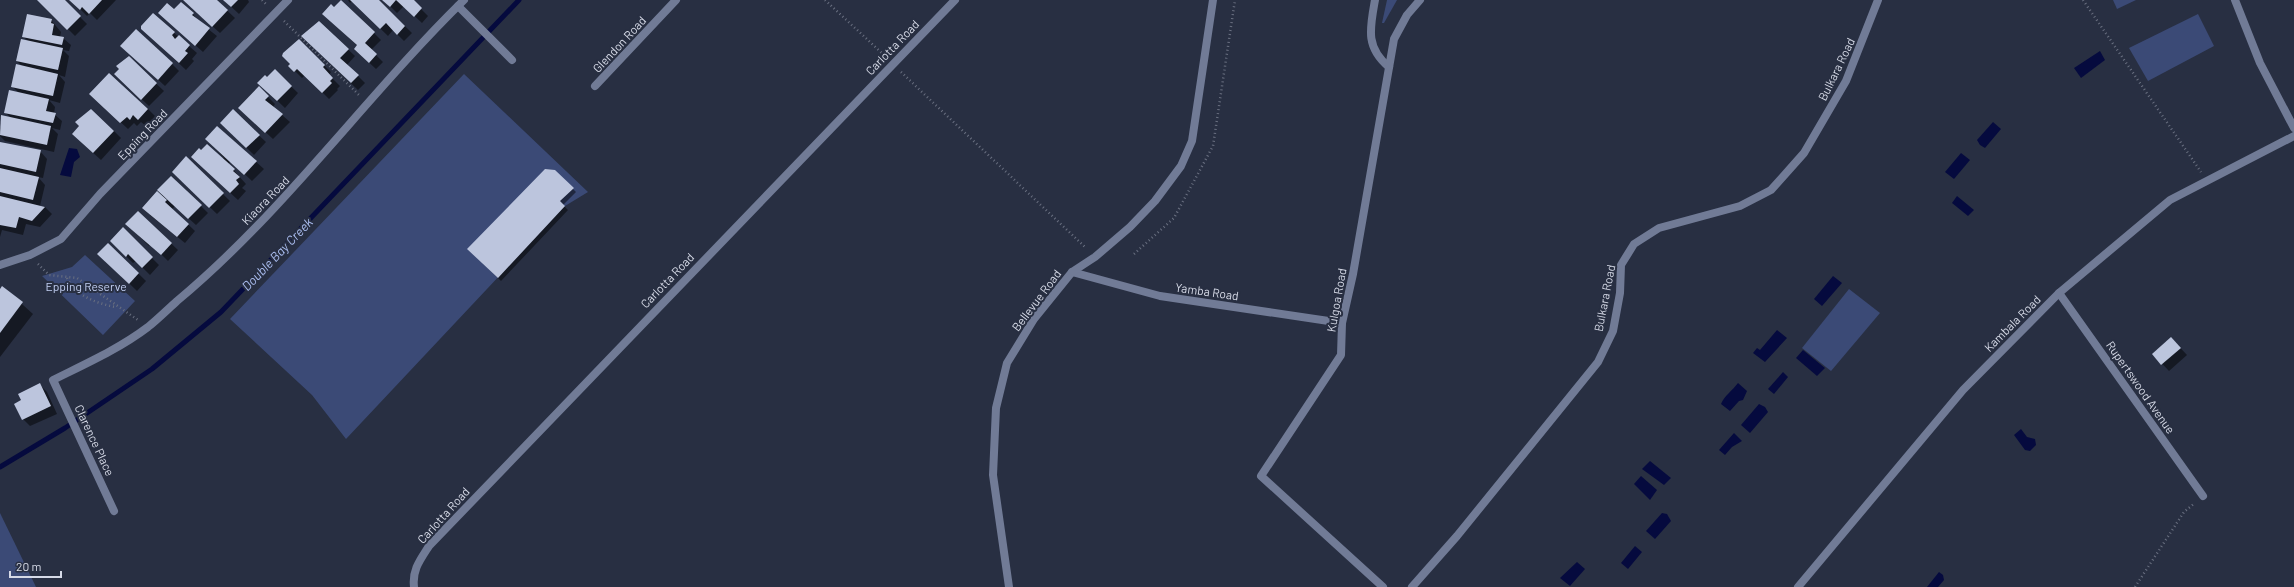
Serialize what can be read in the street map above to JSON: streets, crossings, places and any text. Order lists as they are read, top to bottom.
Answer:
{
  "streets": {
    "street": [
      "Glendon Road",
      "Carlotta Road",
      "Bulkara Road",
      "Epping Road",
      "Kiaora Road",
      "Yamba Road",
      "Bellevue Road",
      "Kulgoa Road",
      "Kambala Road",
      "Rupertswood Avenue",
      "Clarence Place"
    ]
  },
  "crossings": [
    ["Kiaora Road", "Clarence Place"],
    ["Yamba Road", "Bellevue Road"],
    ["Yamba Road", "Kulgoa Road"],
    ["Kambala Road", "Rupertswood Avenue"]
  ],
  "water": ["Double Bay Creek"],
  "parks": ["Epping Reserve"],
  "scale_bar": "20 m"
}
